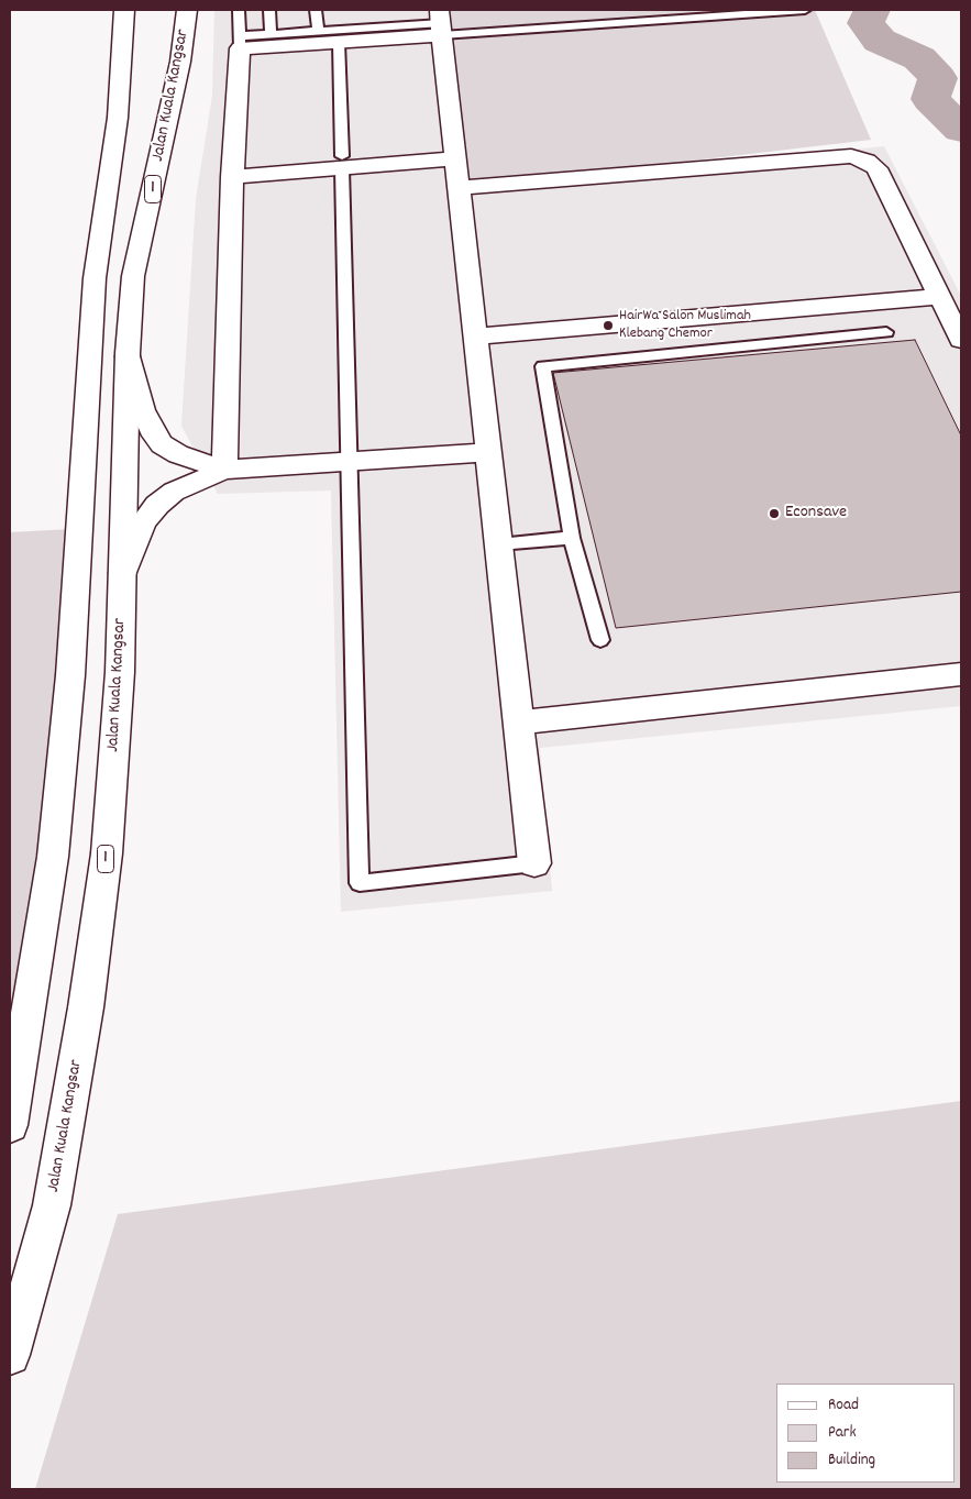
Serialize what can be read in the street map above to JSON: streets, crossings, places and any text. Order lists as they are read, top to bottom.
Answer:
{
  "streets": {
    "main road": ["Jalan Kuala Kangsar", "1"]
  },
  "places": ["HairWa Salon Muslimah Klebang Chemor", "Econsave"],
  "legend": ["Road", "Park", "Building"]
}
